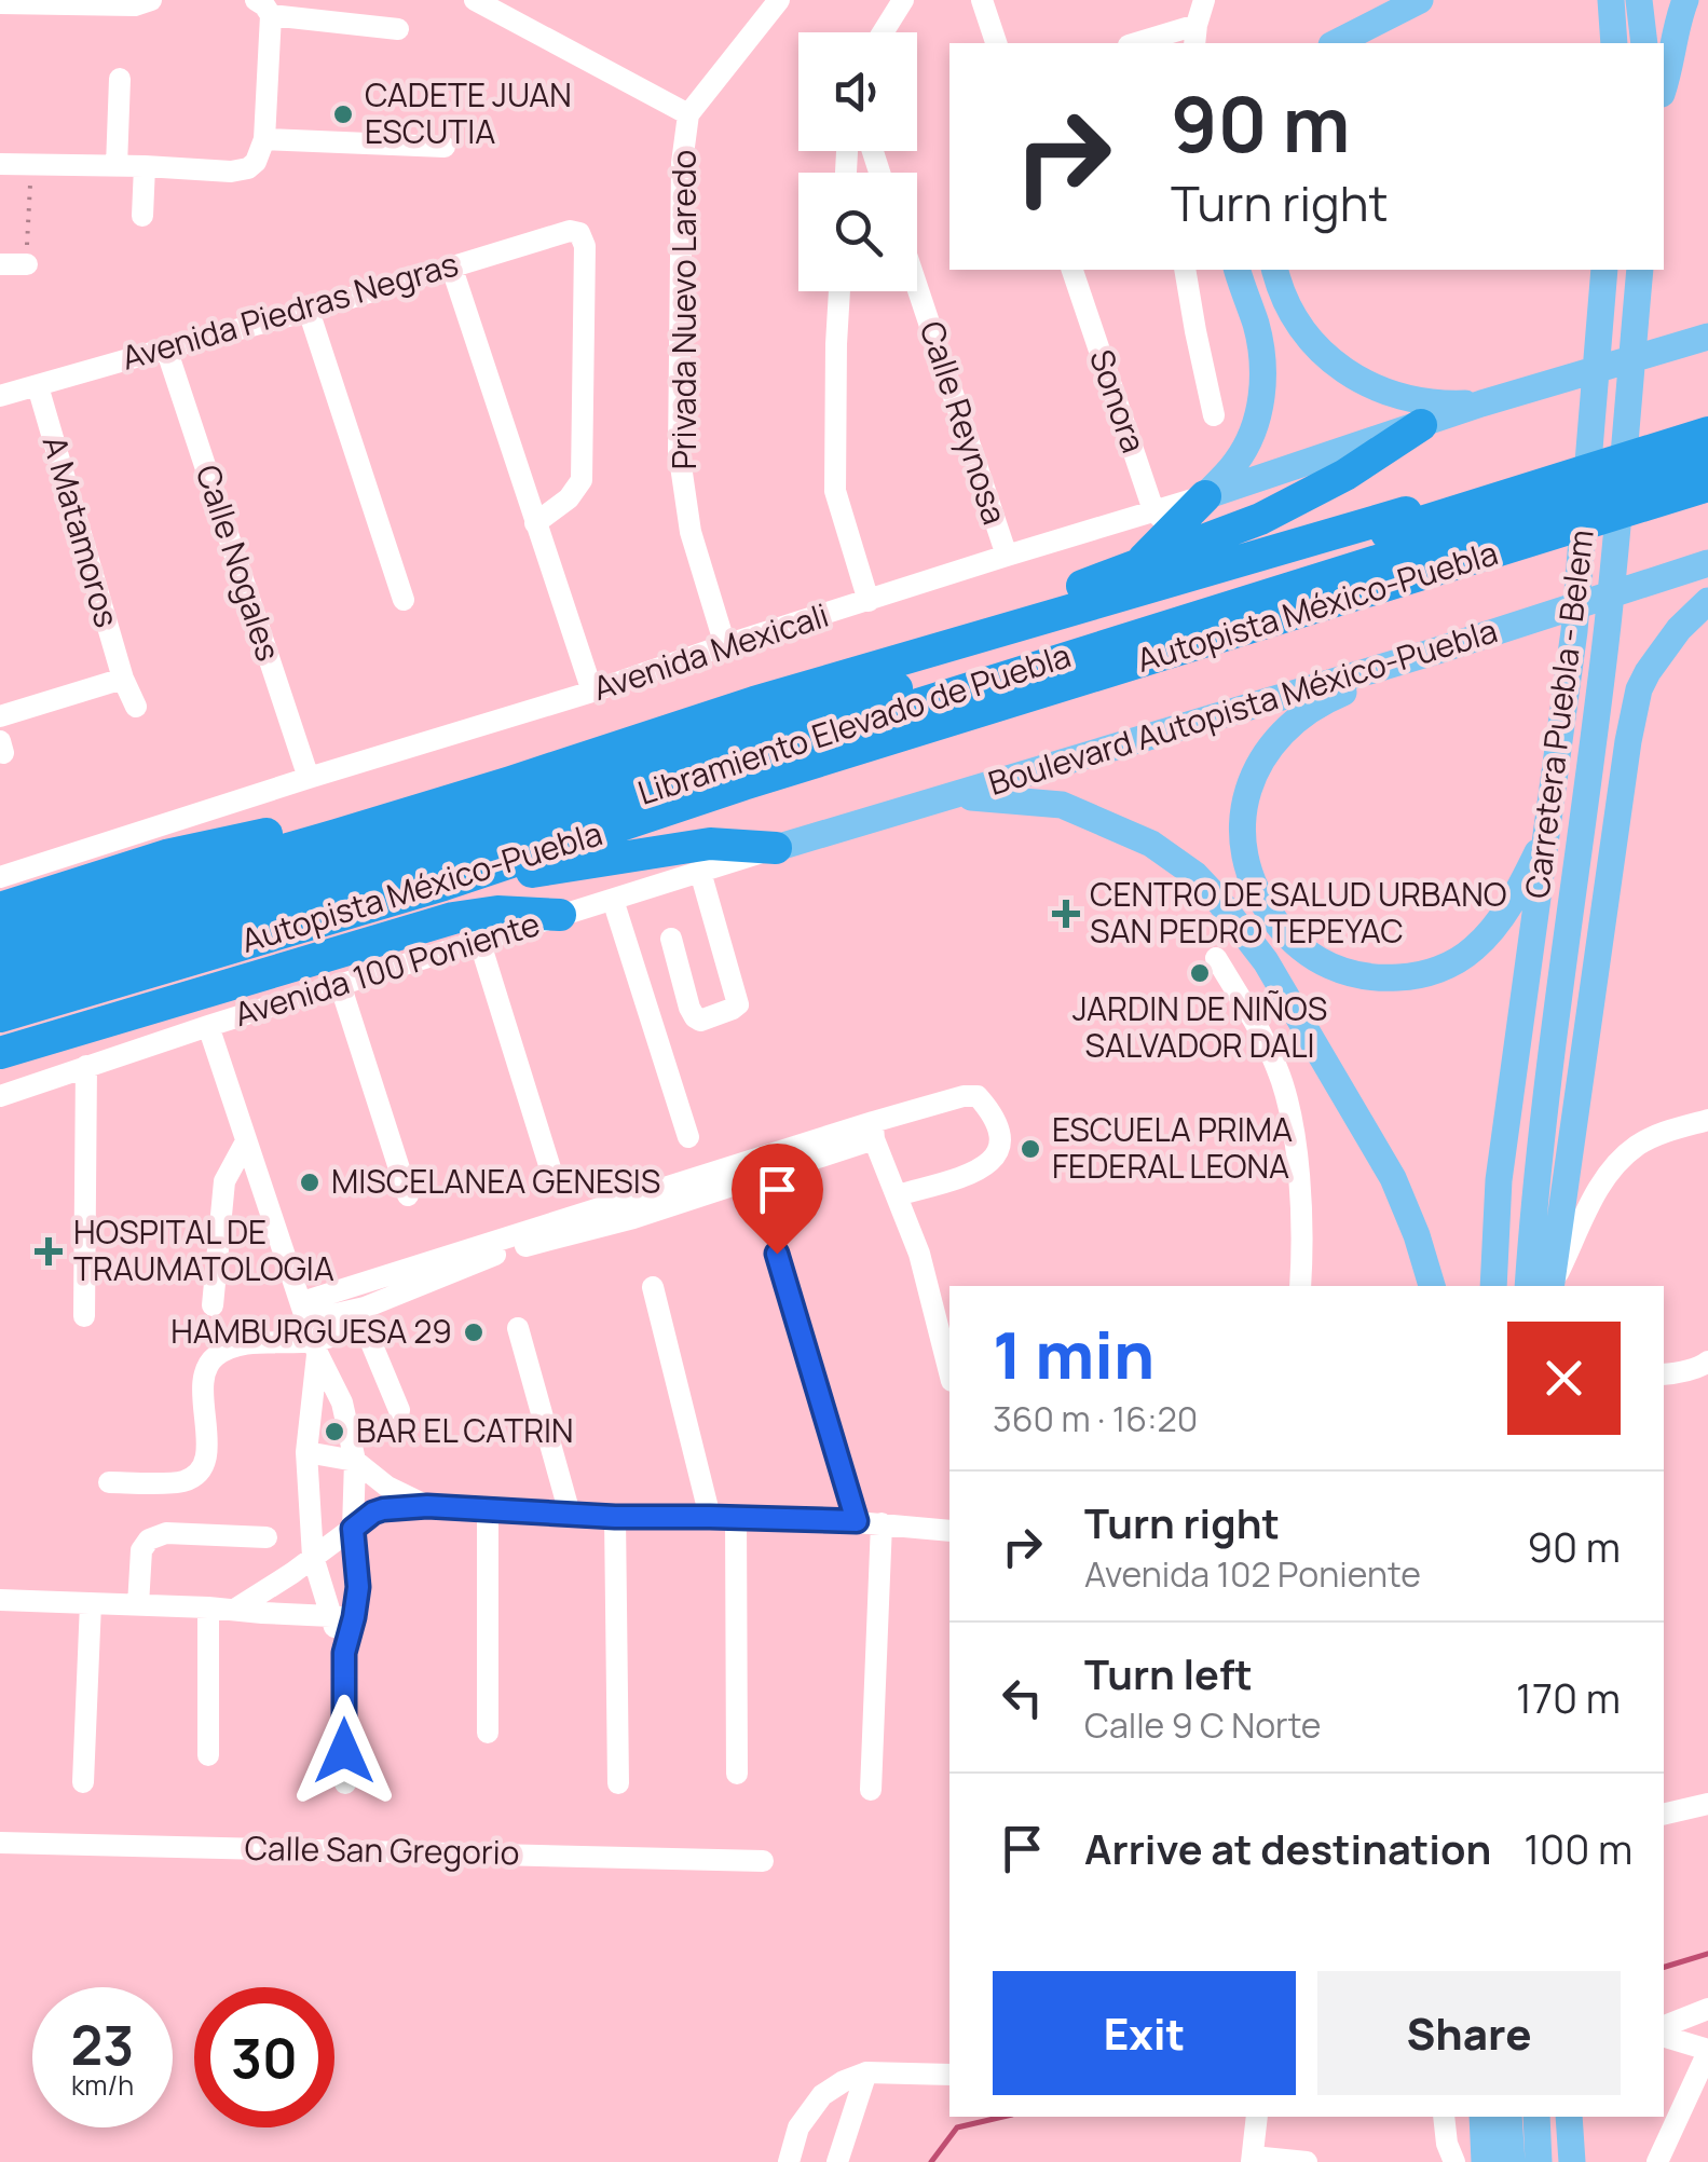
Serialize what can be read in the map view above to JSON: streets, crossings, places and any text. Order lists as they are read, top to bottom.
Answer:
{
  "streets": {
    "highway": ["Autopista México-Puebla", "Libramiento Elevado de Puebla"],
    "main road": ["Boulevard Autopista México-Puebla", "Carretera Puebla - Belem"],
    "street": [
      "Privada Nuevo Laredo",
      "Avenida Piedras Negras",
      "Sonora",
      "Calle Reynosa",
      "A Matamoros",
      "Calle Nogales",
      "Avenida Mexicali",
      "Avenida 100 Poniente",
      "Calle San Gregorio"
    ]
  },
  "crossings": [
    ["Privada Nuevo Laredo", "Avenida Mexicali"],
    ["Avenida Piedras Negras", "A Matamoros"],
    ["Avenida Piedras Negras", "Calle Nogales"],
    ["Sonora", "Avenida Mexicali"],
    ["Calle Reynosa", "Avenida Mexicali"],
    ["Calle Nogales", "Avenida Mexicali"],
    ["Boulevard Autopista México-Puebla", "Avenida 100 Poniente"]
  ],
  "places": {
    "other": [
      "CADETE JUAN ESCUTIA",
      "JARDIN DE NIÑOS SALVADOR DALI",
      "ESCUELA PRIMA FEDERAL LEONA",
      "MISCELANEA GENESIS",
      "HAMBURGUESA 29",
      "BAR EL CATRIN"
    ],
    "health": ["CENTRO DE SALUD URBANO SAN PEDRO TEPEYAC", "HOSPITAL DE TRAUMATOLOGIA"]
  },
  "page": {
    "turn": ["90 m", "Turn right"],
    "heading": ["1 min", "360 m · 16:20"],
    "list": [
      {
        "name": "Turn right",
        "note": "Avenida 102 Poniente",
        "value": "90 m"
      },
      {
        "name": "Turn left",
        "note": "Calle 9 C Norte",
        "value": "170 m"
      },
      {
        "name": "Arrive at destination",
        "value": "100 m"
      }
    ],
    "buttons": ["Exit", "Share"],
    "speed": "23 km/h",
    "limit": "30"
  }
}
